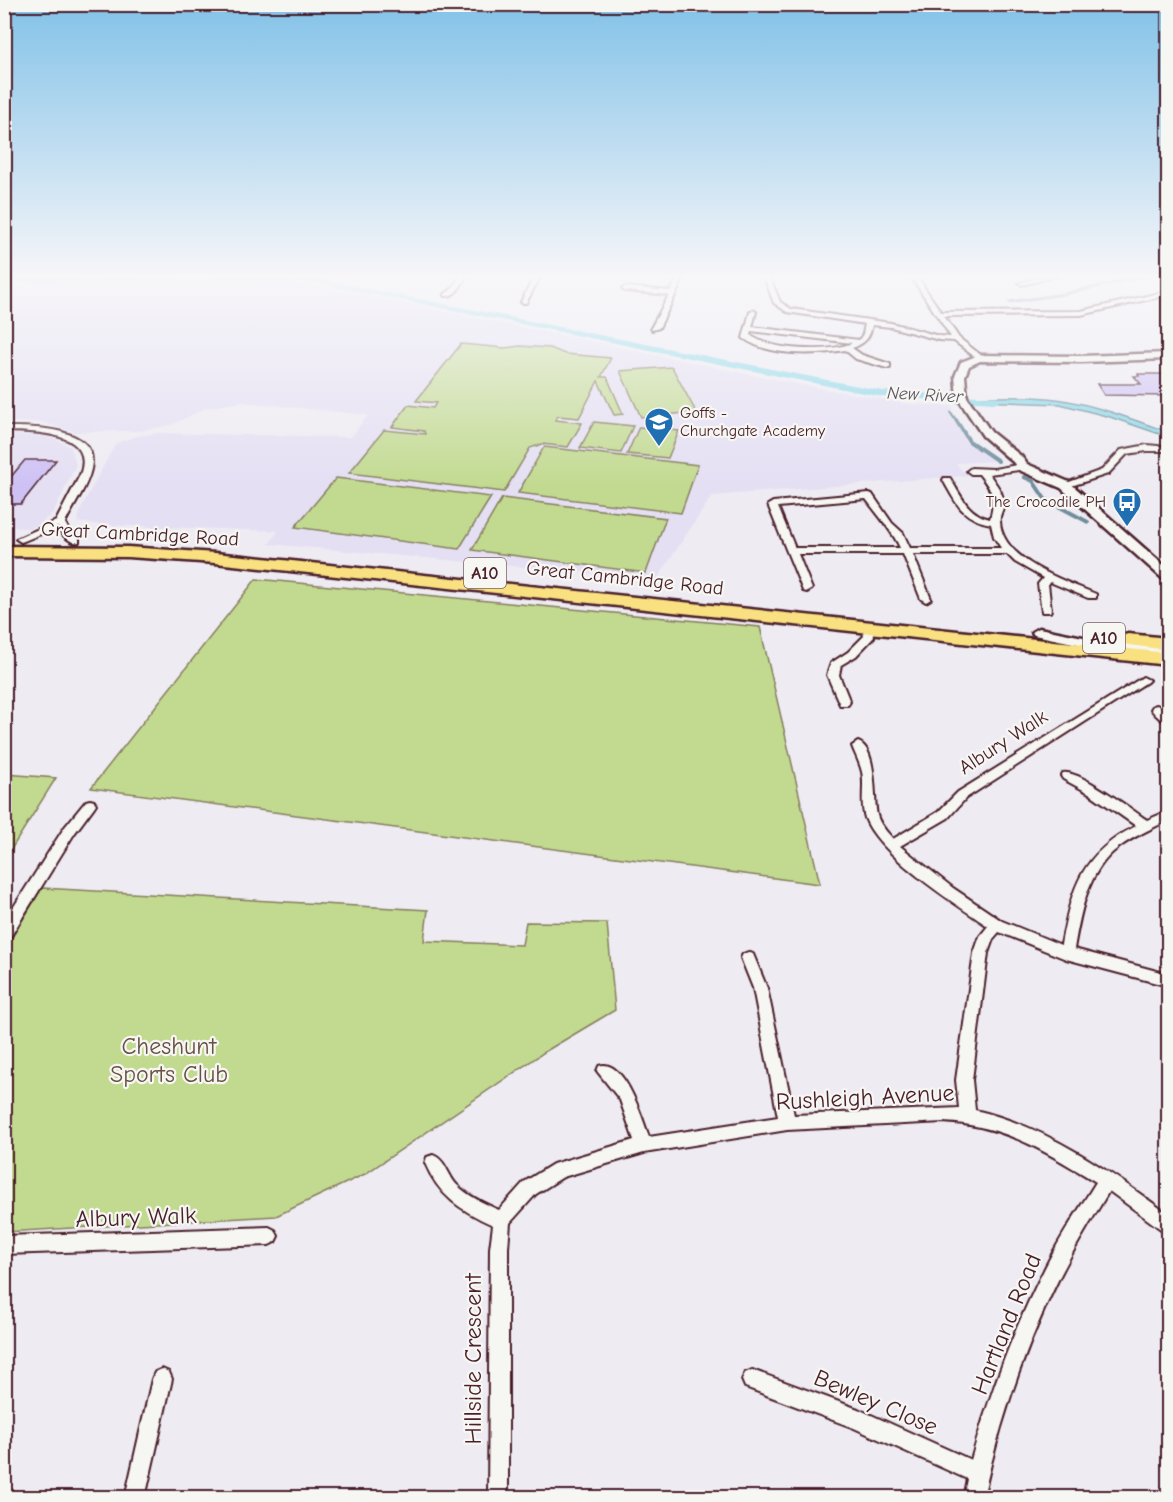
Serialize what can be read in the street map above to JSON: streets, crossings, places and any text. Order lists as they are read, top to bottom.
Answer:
{
  "streets": {
    "highway": ["Great Cambridge Road", "A10"],
    "street": [
      "Albury Walk",
      "Rushleigh Avenue",
      "Hartland Road",
      "Hillside Crescent",
      "Bewley Close"
    ]
  },
  "crossings": [
    ["Rushleigh Avenue", "Hartland Road"],
    ["Rushleigh Avenue", "Hillside Crescent"],
    ["Hartland Road", "Bewley Close"]
  ],
  "water": ["New River"],
  "parks": ["Cheshunt Sports Club"],
  "places": {
    "school or university": ["Goffs - Churchgate Academy"],
    "bus stop": ["The Crocodile PH"]
  }
}
